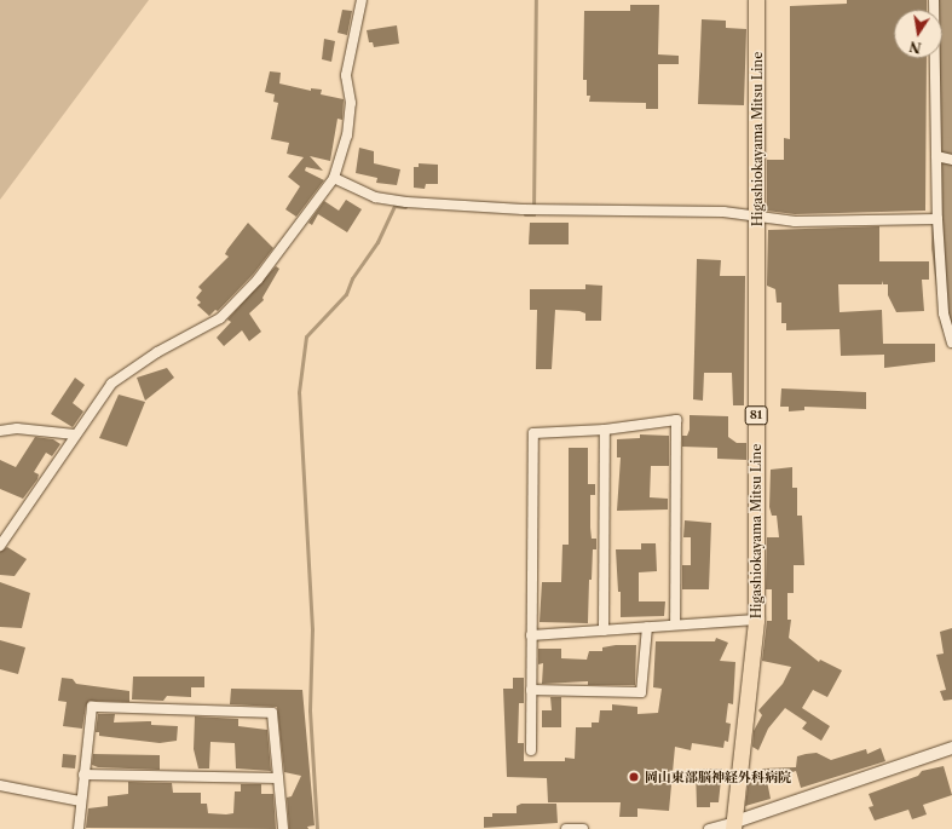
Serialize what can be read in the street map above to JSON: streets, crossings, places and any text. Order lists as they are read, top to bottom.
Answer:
{
  "streets": {
    "main road": ["Higashiokayama Mitsu Line", "81"]
  },
  "places": ["岡山東部脳神経外科病院"],
  "north": "bottom"
}
